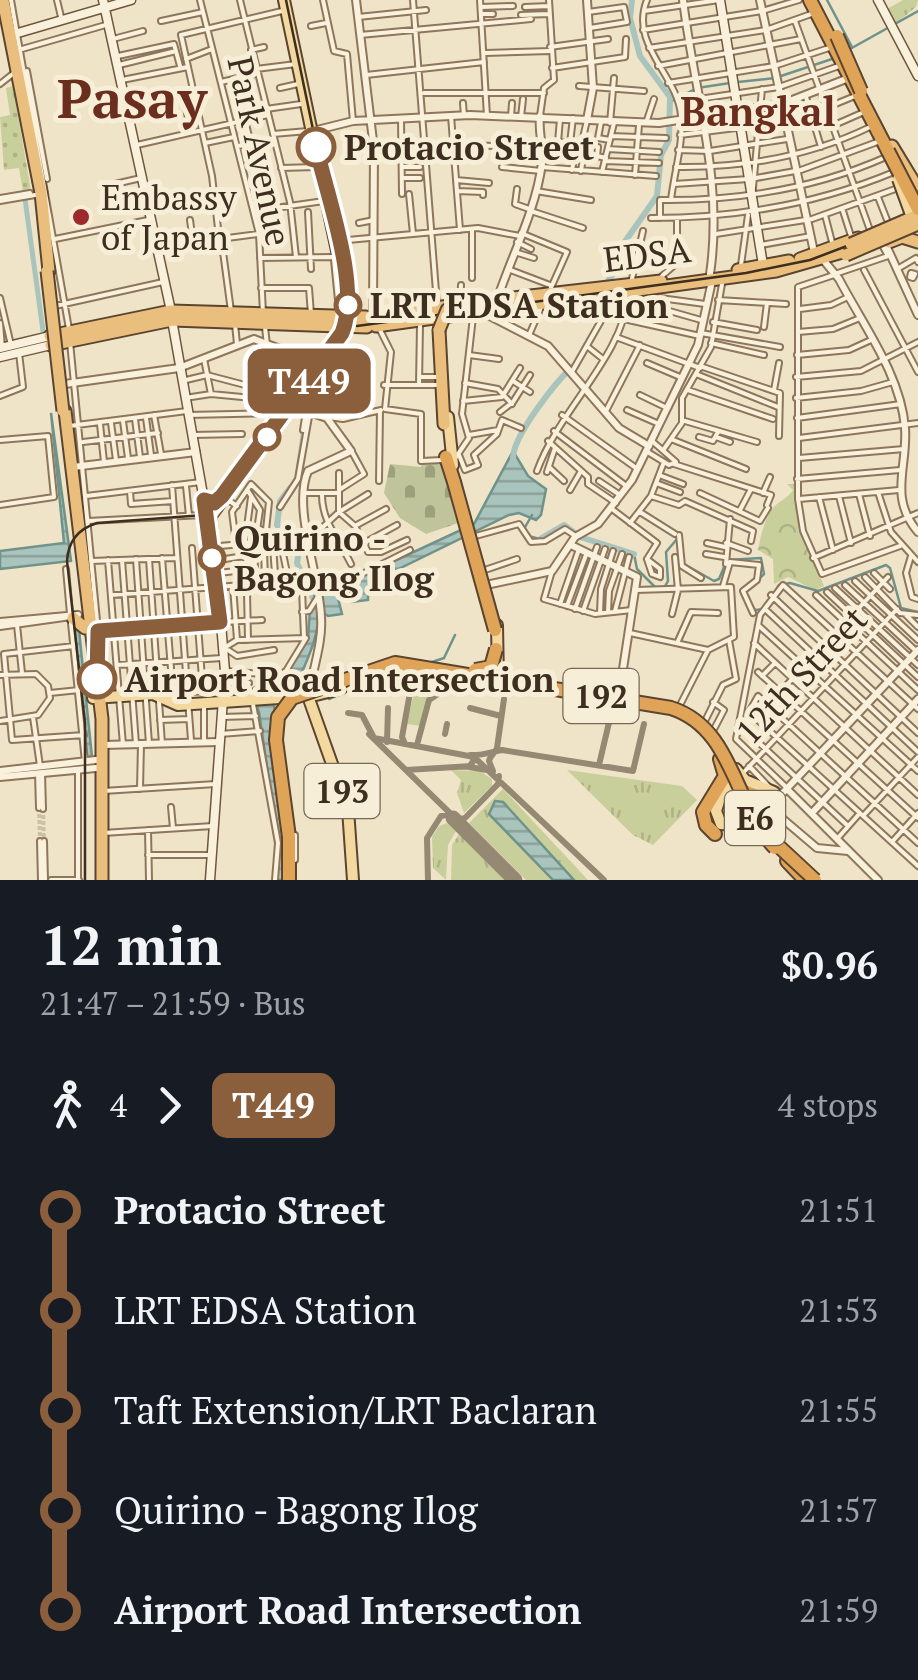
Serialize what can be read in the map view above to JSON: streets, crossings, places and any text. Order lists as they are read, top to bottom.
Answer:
{
  "streets": {
    "highway": ["EDSA", "E6"],
    "main road": ["192", "193"],
    "street": ["Park Avenue", "12th Street"]
  },
  "crossings": [
    ["Park Avenue", "EDSA"],
    ["12th Street", "192"],
    ["192", "193"],
    ["192", "E6"]
  ],
  "districts": ["Pasay", "Bangkal"],
  "places": [
    "Protacio Street",
    "Embassy of Japan",
    "LRT EDSA Station",
    "Quirino - Bagong Ilog",
    "Airport Road Intersection"
  ],
  "lines": ["bus line T449"],
  "page": {
    "on_map": "T449",
    "heading": ["12 min", "21:47 – 21:59 · Bus", "$0.96"],
    "legs": ["4", "T449", "4 stops"],
    "list": [
      {
        "name": "Protacio Street",
        "value": "21:51"
      },
      {
        "name": "LRT EDSA Station",
        "value": "21:53"
      },
      {
        "name": "Taft Extension/LRT Baclaran",
        "value": "21:55"
      },
      {
        "name": "Quirino - Bagong Ilog",
        "value": "21:57"
      },
      {
        "name": "Airport Road Intersection",
        "value": "21:59"
      }
    ]
  }
}
